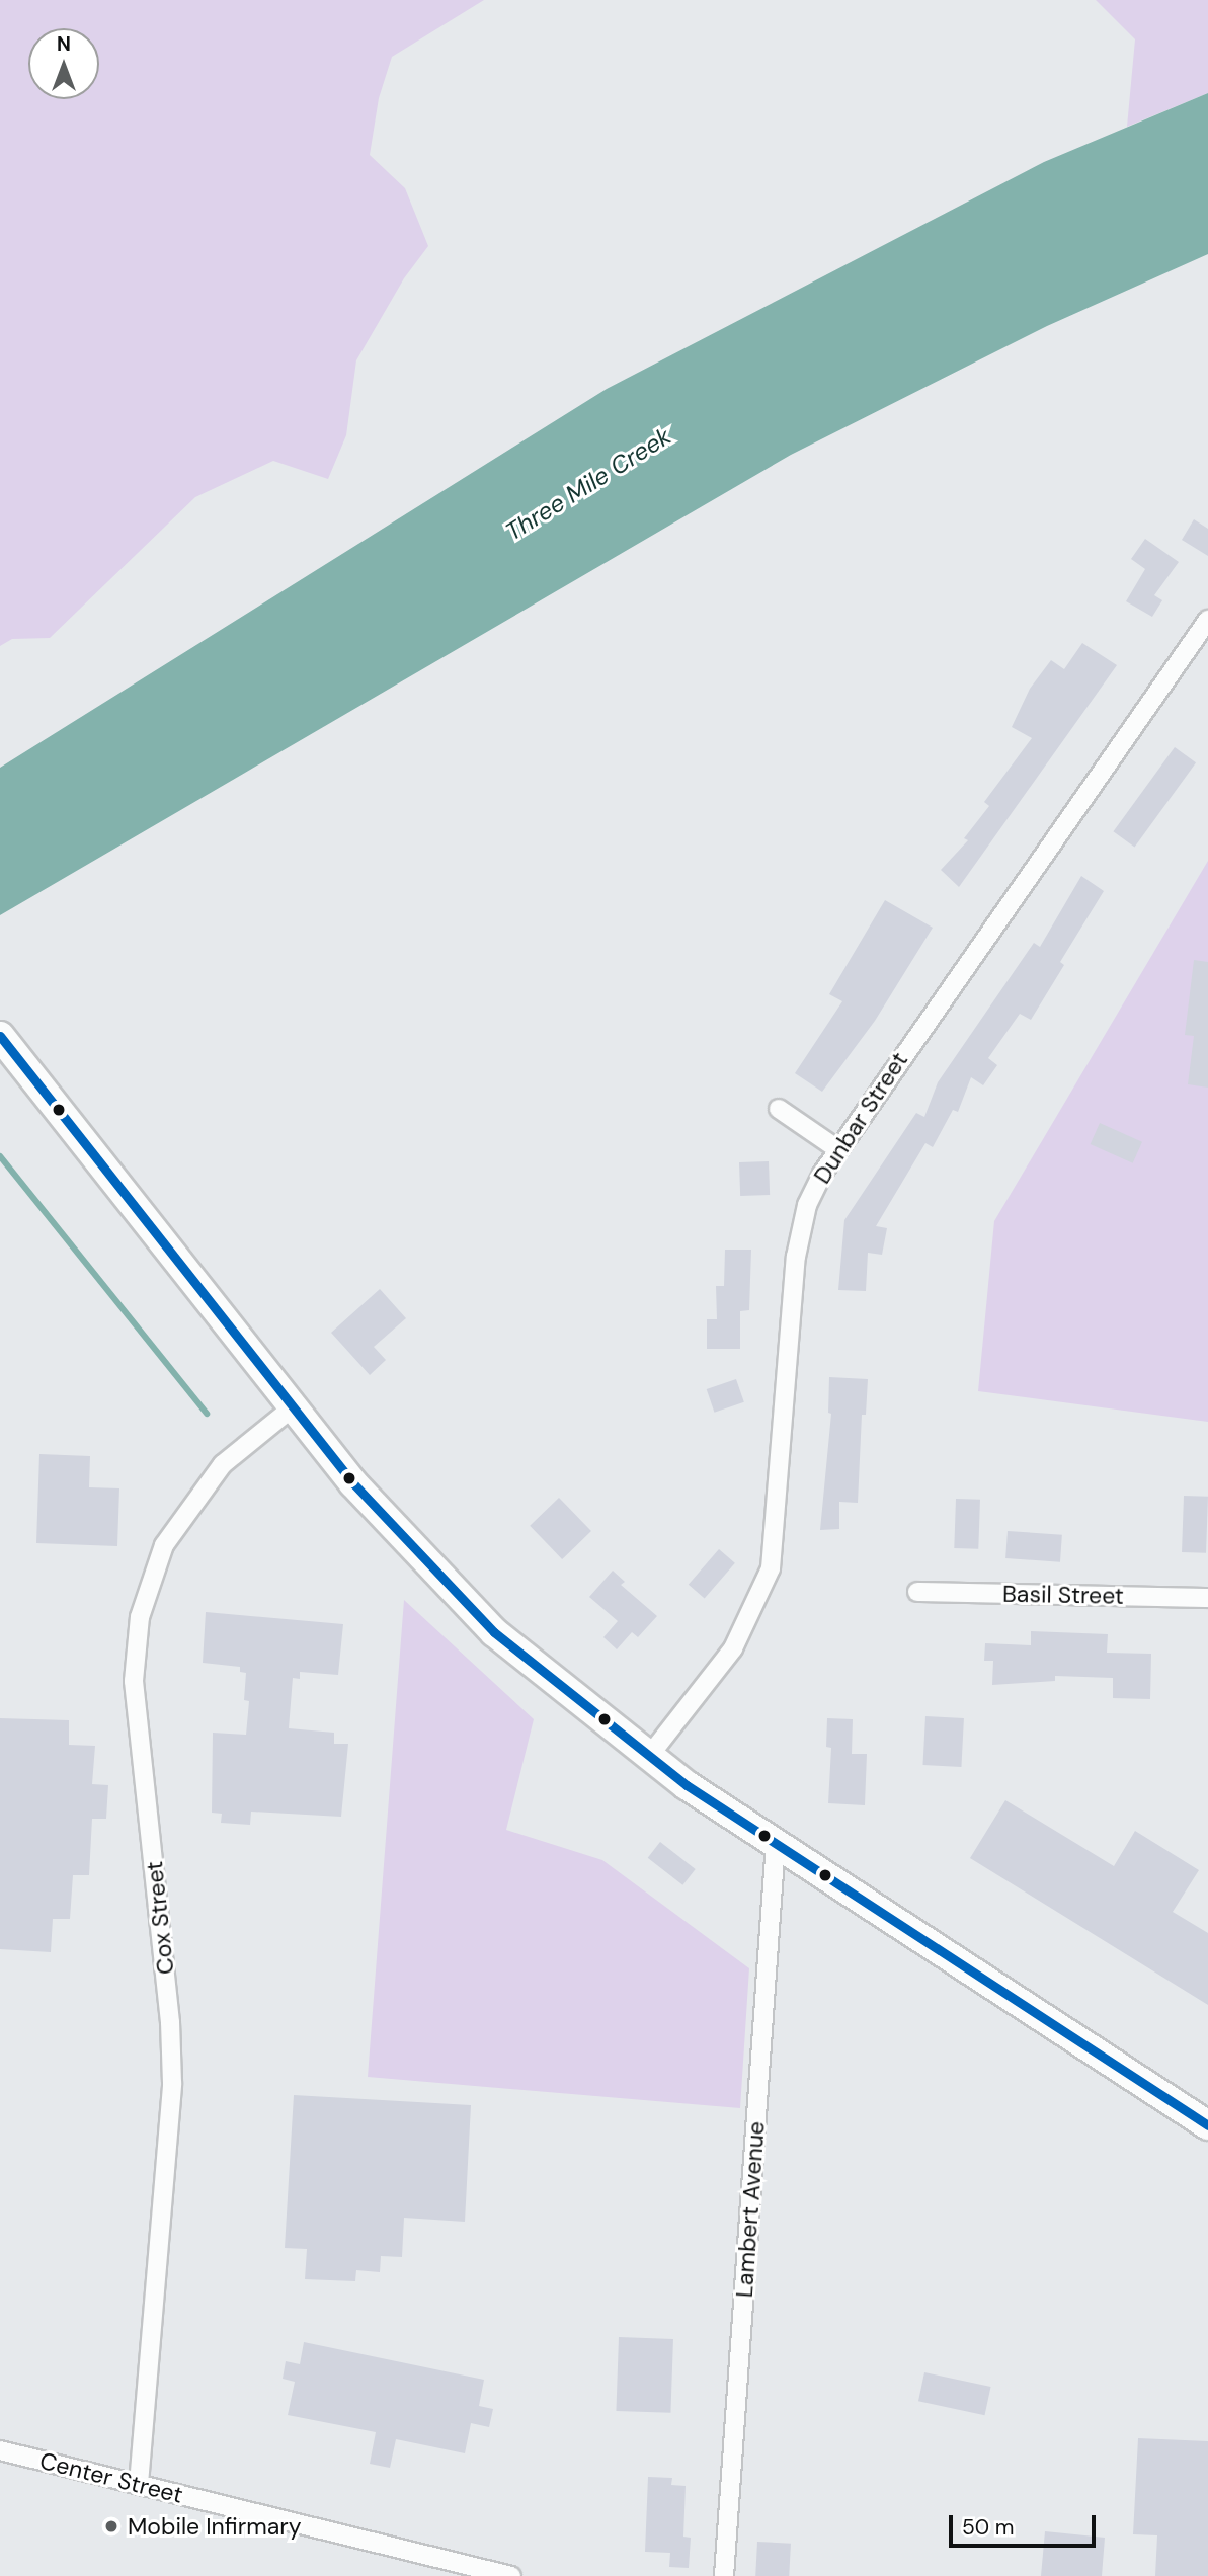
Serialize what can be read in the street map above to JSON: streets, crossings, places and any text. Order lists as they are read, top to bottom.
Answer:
{
  "streets": {
    "street": [
      "Dunbar Street",
      "Basil Street",
      "Cox Street",
      "Lambert Avenue",
      "Center Street"
    ]
  },
  "crossings": [
    ["Cox Street", "Center Street"]
  ],
  "water": ["Three Mile Creek"],
  "places": ["Mobile Infirmary"],
  "scale_bar": "50 m",
  "north": "top"
}
